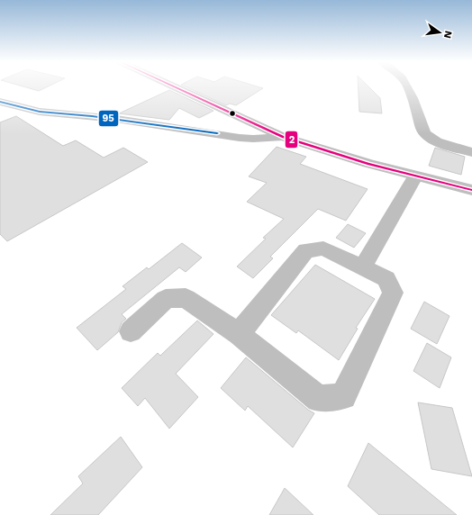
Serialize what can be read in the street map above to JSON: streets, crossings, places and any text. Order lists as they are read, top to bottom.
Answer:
{
  "lines": ["transit line 2", "transit line 95"],
  "north": "right"
}
